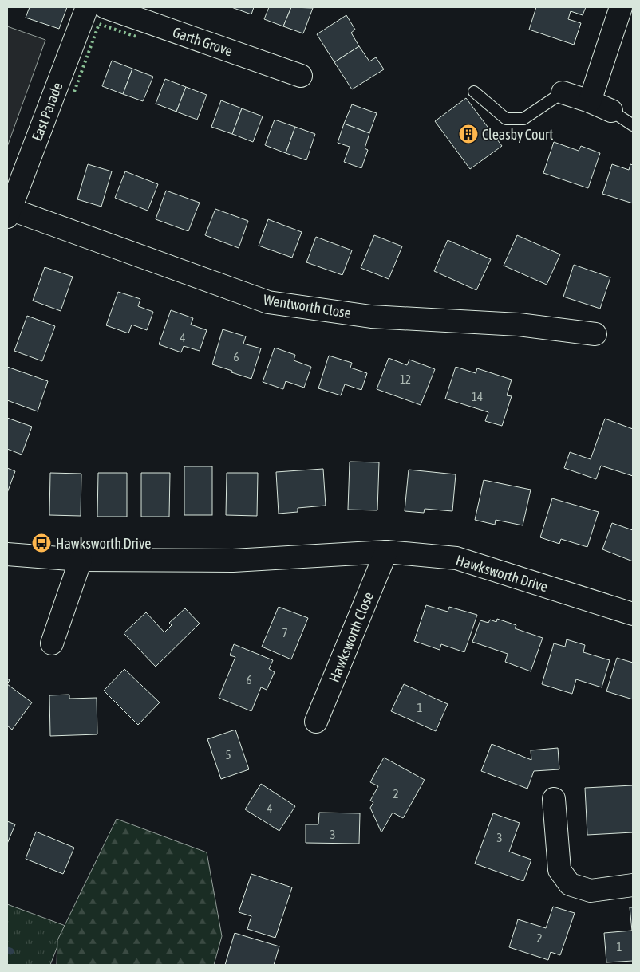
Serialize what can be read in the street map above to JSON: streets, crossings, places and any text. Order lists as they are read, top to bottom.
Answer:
{
  "streets": {
    "street": [
      "Garth Grove",
      "East Parade",
      "Wentworth Close",
      "Hawksworth Drive",
      "Hawksworth Close"
    ]
  },
  "crossings": [
    ["East Parade", "Wentworth Close"],
    ["Hawksworth Drive", "Hawksworth Close"]
  ],
  "places": {
    "building": ["Cleasby Court"],
    "bus stop": ["Hawksworth Drive"]
  },
  "house_numbers": [
    "4",
    "6",
    "12",
    "14",
    "7",
    "6",
    "1",
    "5",
    "2",
    "4",
    "3",
    "3",
    "2",
    "1"
  ]
}
